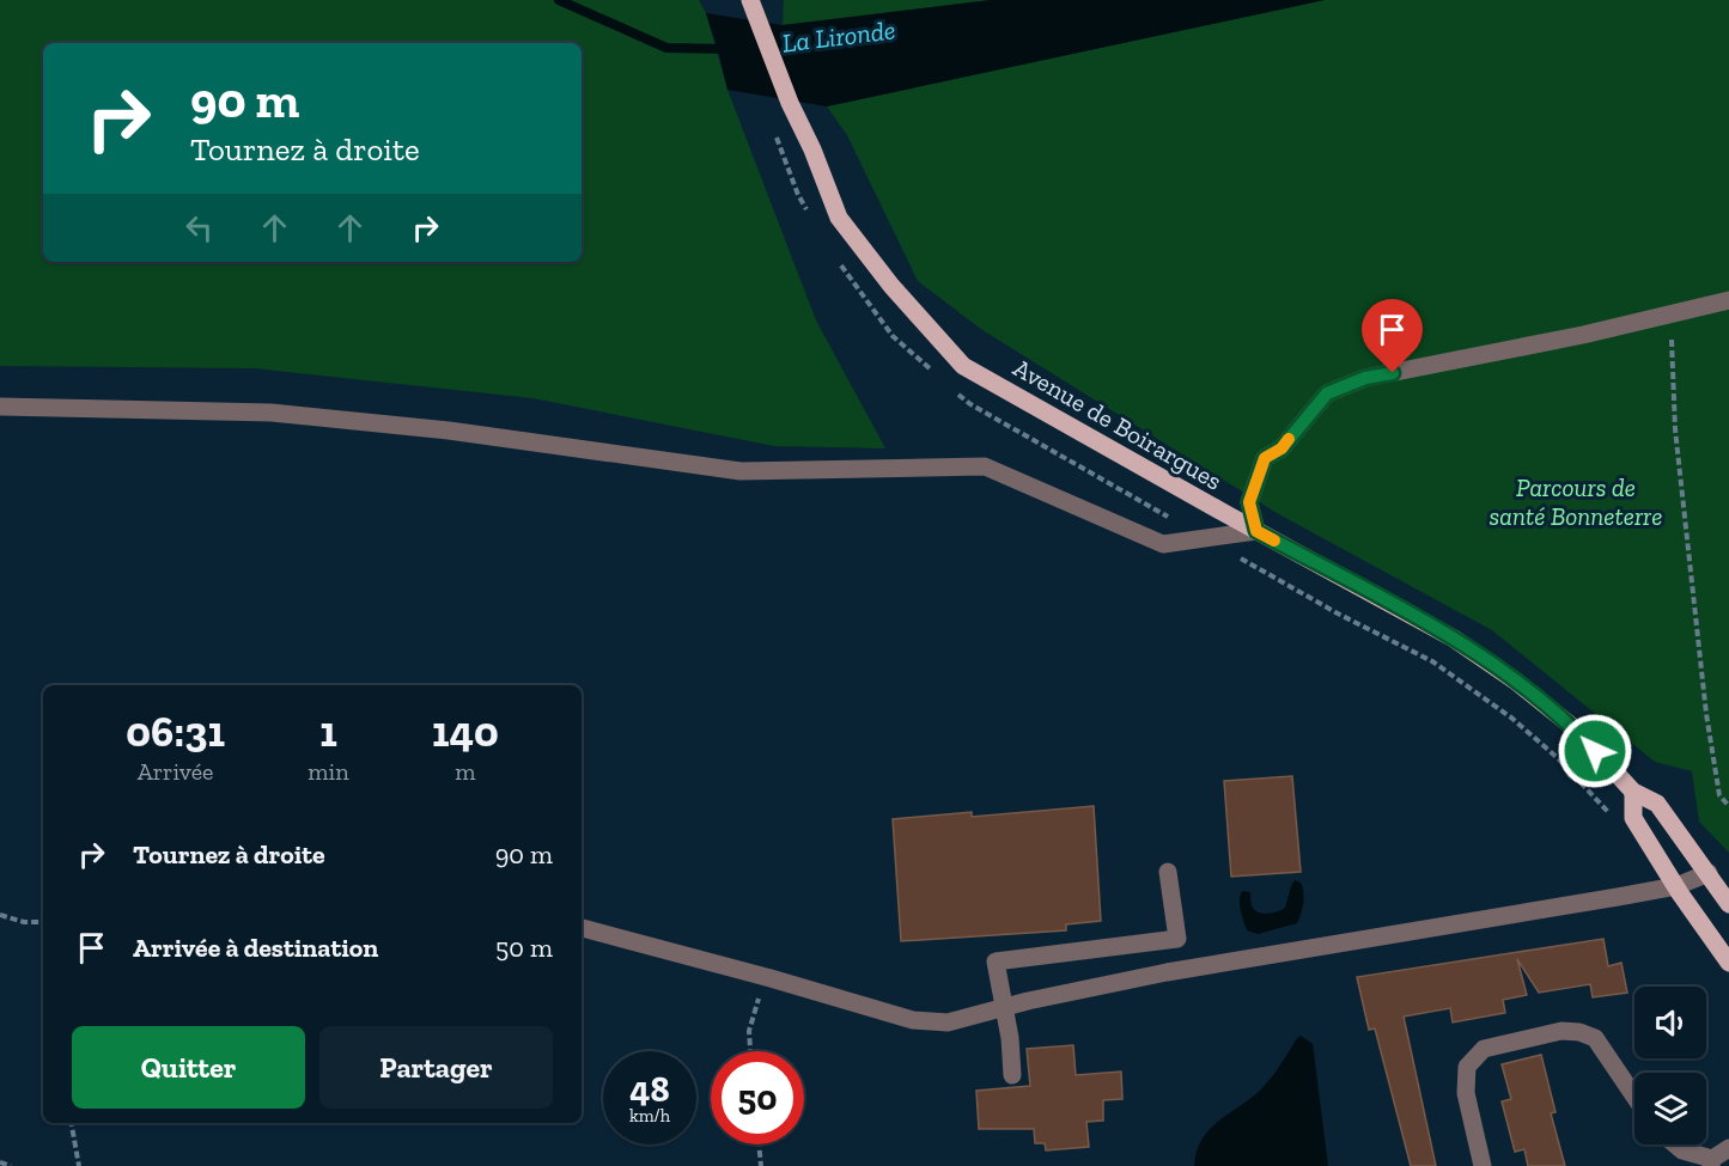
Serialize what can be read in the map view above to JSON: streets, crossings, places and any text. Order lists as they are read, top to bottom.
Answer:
{
  "streets": {
    "main road": ["Avenue de Boirargues"]
  },
  "water": ["La Lironde"],
  "parks": ["Parcours de santé Bonneterre"],
  "page": {
    "turn": ["90 m", "Tournez à droite"],
    "eta": [
      "06:31",
      "Arrivée",
      "1",
      "min",
      "140",
      "m"
    ],
    "list": [
      {
        "name": "Tournez à droite",
        "value": "90 m"
      },
      {
        "name": "Arrivée à destination",
        "value": "50 m"
      }
    ],
    "buttons": ["Quitter", "Partager"],
    "speed": "48 km/h",
    "limit": "50"
  }
}
